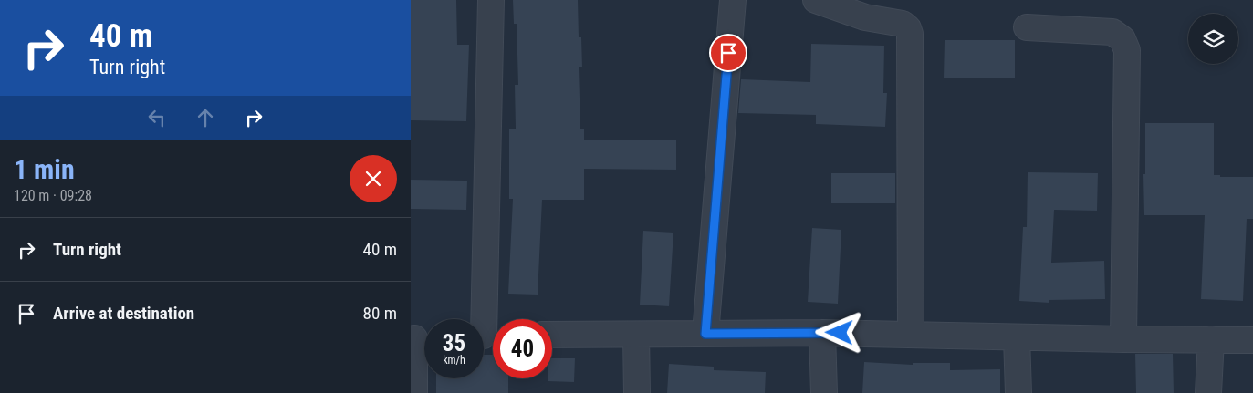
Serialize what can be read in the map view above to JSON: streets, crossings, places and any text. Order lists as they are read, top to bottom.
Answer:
{
  "page": {
    "turn": ["40 m", "Turn right"],
    "heading": ["1 min", "120 m · 09:28"],
    "list": [
      {
        "name": "Turn right",
        "value": "40 m"
      },
      {
        "name": "Arrive at destination",
        "value": "80 m"
      }
    ],
    "speed": "35 km/h",
    "limit": "40"
  }
}
